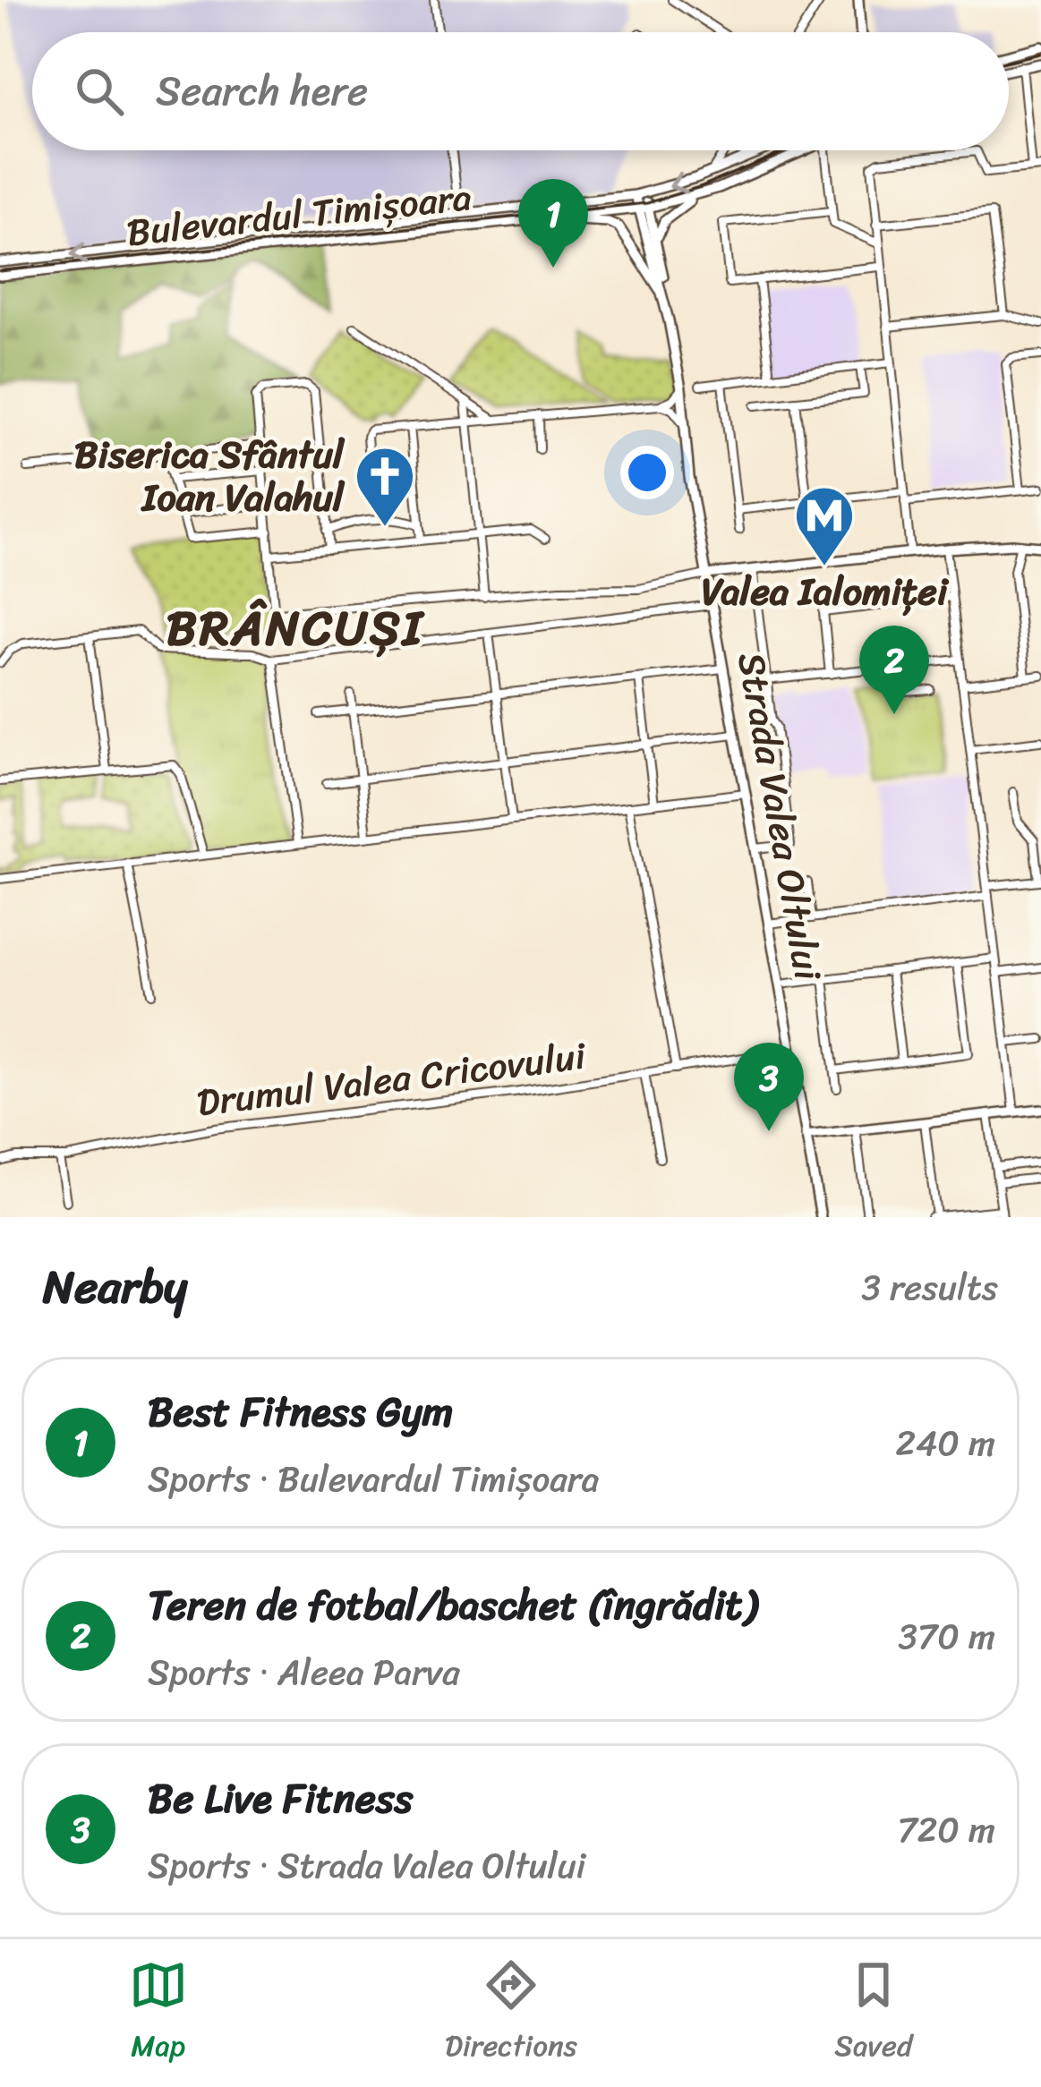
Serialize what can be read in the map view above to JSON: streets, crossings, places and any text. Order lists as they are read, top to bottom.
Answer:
{
  "streets": {
    "main road": ["Bulevardul Timișoara", "Strada Valea Oltului"],
    "street": ["Drumul Valea Cricovului"]
  },
  "crossings": [
    ["Bulevardul Timișoara", "Strada Valea Oltului"],
    ["Strada Valea Oltului", "Drumul Valea Cricovului"]
  ],
  "districts": ["BRÂNCUȘI"],
  "places": {
    "church": ["Biserica Sfântul Ioan Valahul"],
    "metro station": ["Valea Ialomiței"]
  },
  "page": {
    "search": "Search here",
    "pins": ["1", "2", "3"],
    "heading": ["Nearby", "3 results"],
    "list": [
      {
        "mark": "1",
        "name": "Best Fitness Gym",
        "note": "Sports · Bulevardul Timișoara",
        "value": "240 m"
      },
      {
        "mark": "2",
        "name": "Teren de fotbal/baschet (îngrădit)",
        "note": "Sports · Aleea Parva",
        "value": "370 m"
      },
      {
        "mark": "3",
        "name": "Be Live Fitness",
        "note": "Sports · Strada Valea Oltului",
        "value": "720 m"
      }
    ],
    "nav": ["Map", "Directions", "Saved"]
  }
}
